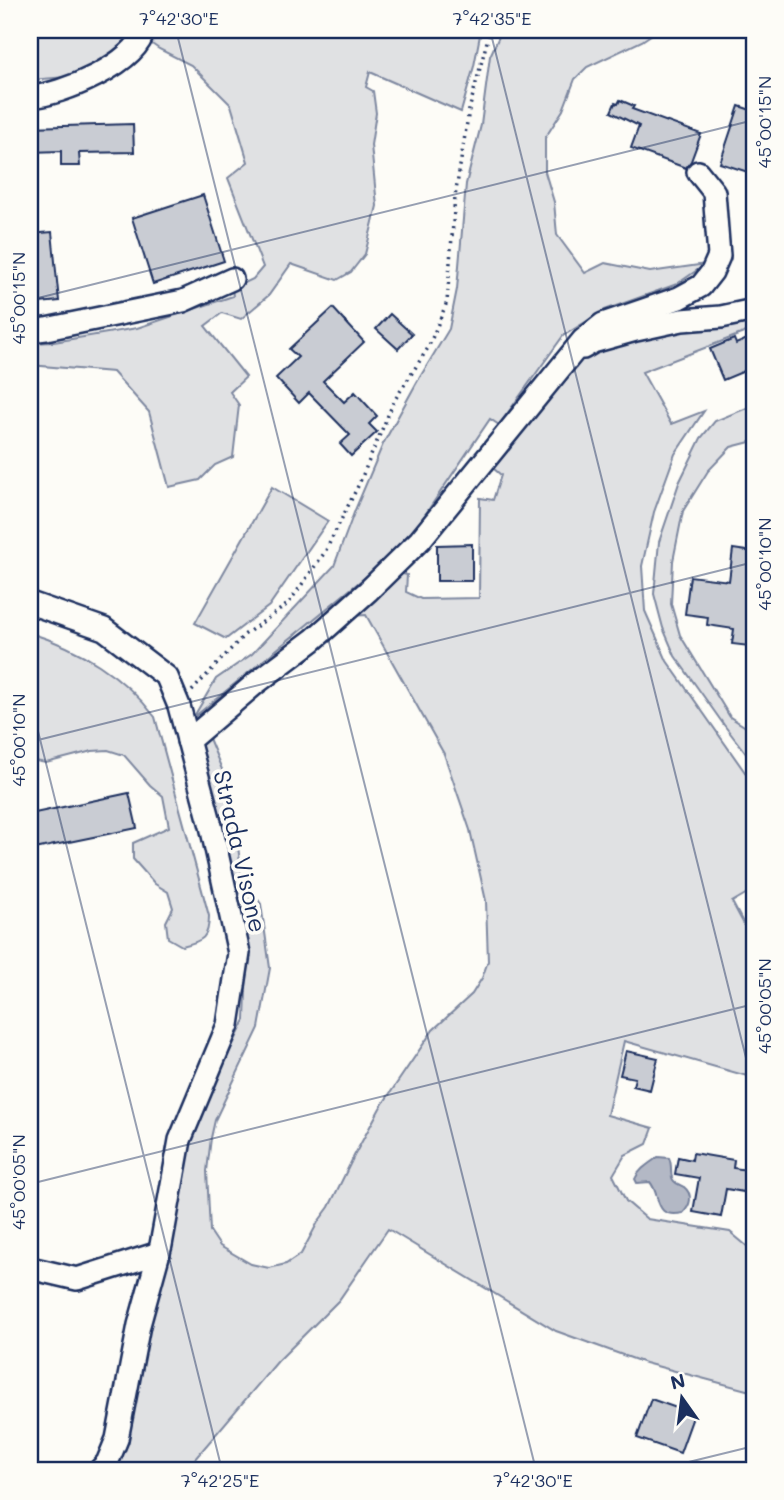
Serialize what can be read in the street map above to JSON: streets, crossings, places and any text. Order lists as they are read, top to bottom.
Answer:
{
  "streets": {
    "street": ["Strada Visone"]
  },
  "north": "top",
  "coordinates": [
    "7°42'30\"E",
    "7°42'35\"E",
    "45°00'15\"N",
    "45°00'10\"N",
    "45°00'05\"N",
    "7°42'25\"E"
  ]
}
